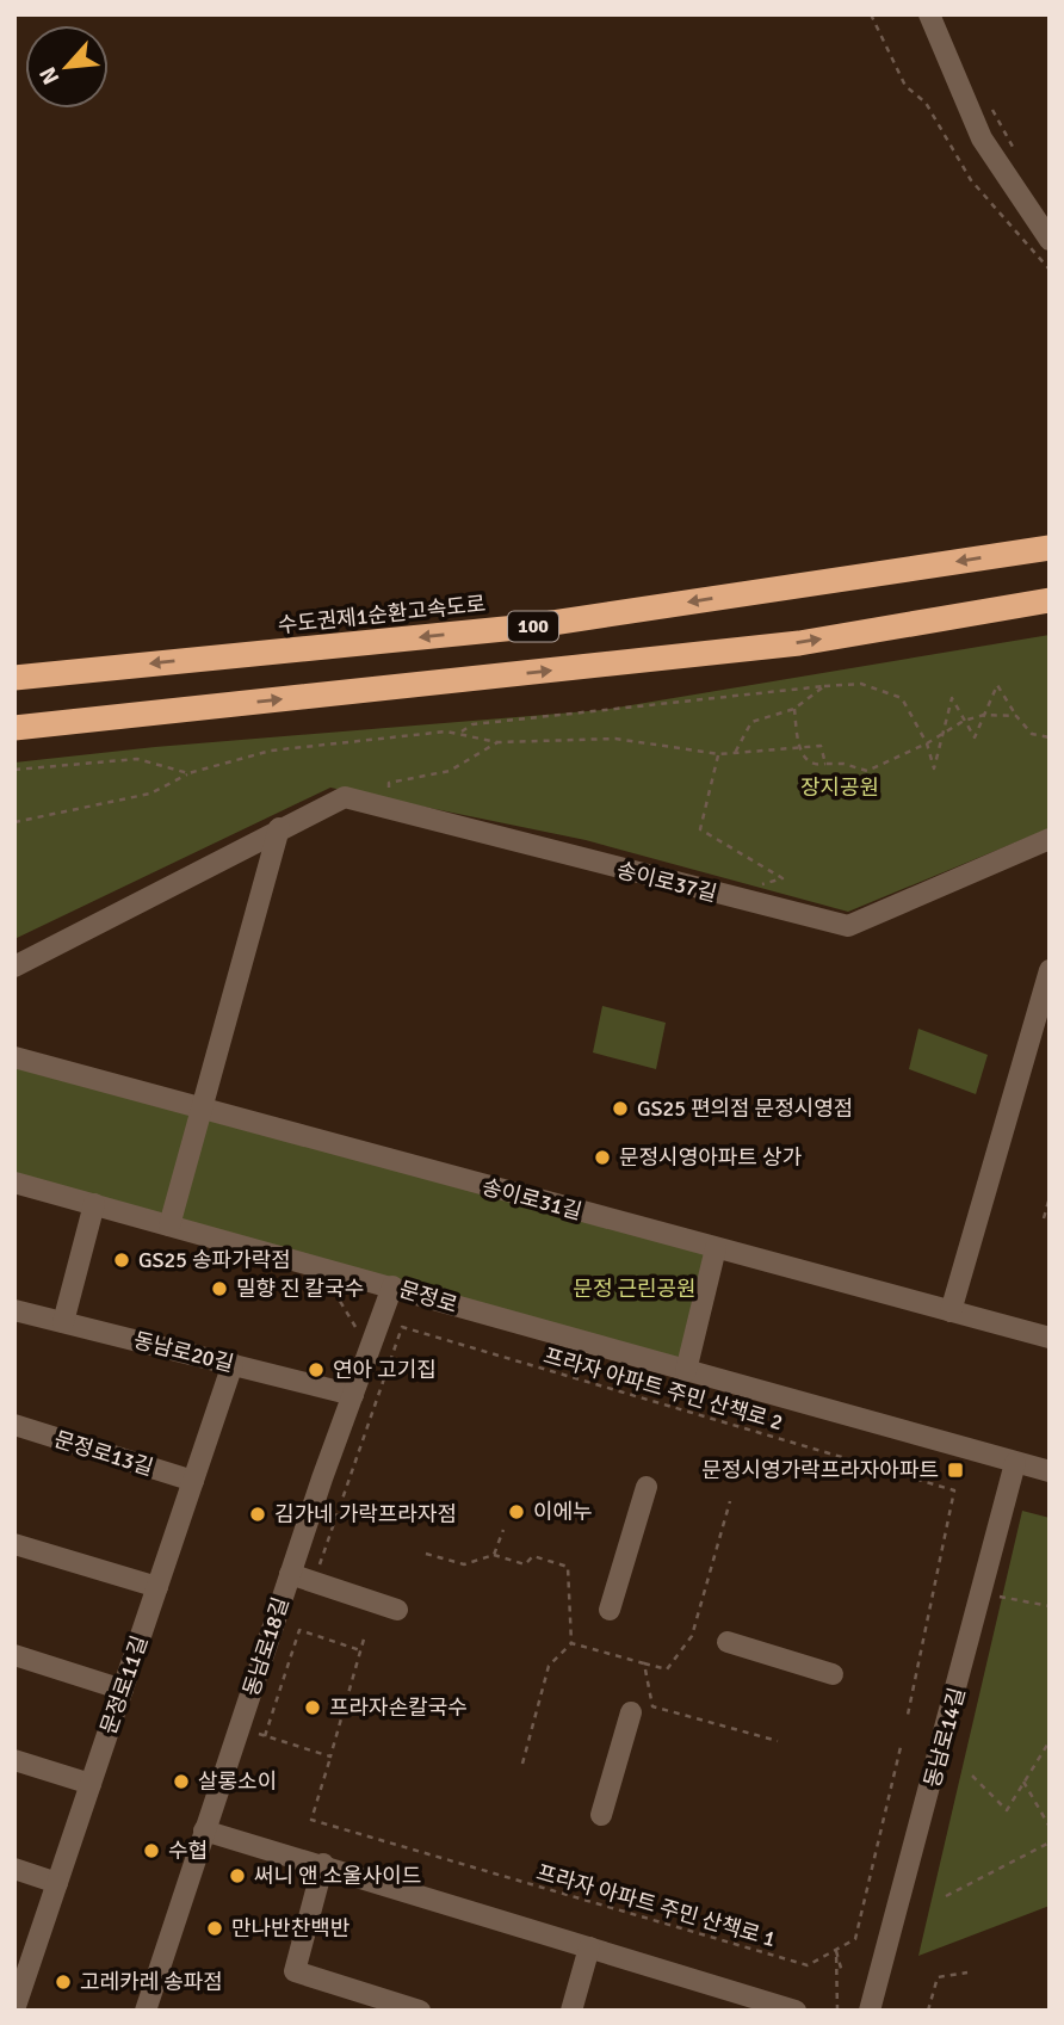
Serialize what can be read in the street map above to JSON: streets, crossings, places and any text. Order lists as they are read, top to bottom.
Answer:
{
  "streets": {
    "highway": ["수도권제1순환고속도로", "100"],
    "street": [
      "송이로37길",
      "송이로31길",
      "문정로",
      "동남로20길",
      "문정로13길",
      "동남로18길",
      "문정로11길",
      "동남로14길"
    ],
    "path": ["프라자 아파트 주민 산책로 2", "프라자 아파트 주민 산책로 1"]
  },
  "crossings": [
    ["문정로", "동남로18길"],
    ["문정로", "동남로14길"],
    ["동남로20길", "동남로18길"],
    ["동남로20길", "문정로11길"],
    ["문정로13길", "문정로11길"]
  ],
  "parks": ["장지공원", "문정 근린공원"],
  "places": {
    "other": [
      "GS25 편의점 문정시영점",
      "문정시영아파트 상가",
      "GS25 송파가락점",
      "밀향 진 칼국수",
      "연아 고기집",
      "이에누",
      "김가네 가락프라자점",
      "프라자손칼국수",
      "살롱소이",
      "수협",
      "써니 앤 소울사이드",
      "만나반찬백반",
      "고레카레 송파점"
    ],
    "transit": ["문정시영가락프라자아파트"]
  },
  "north": "bottom left"
}
